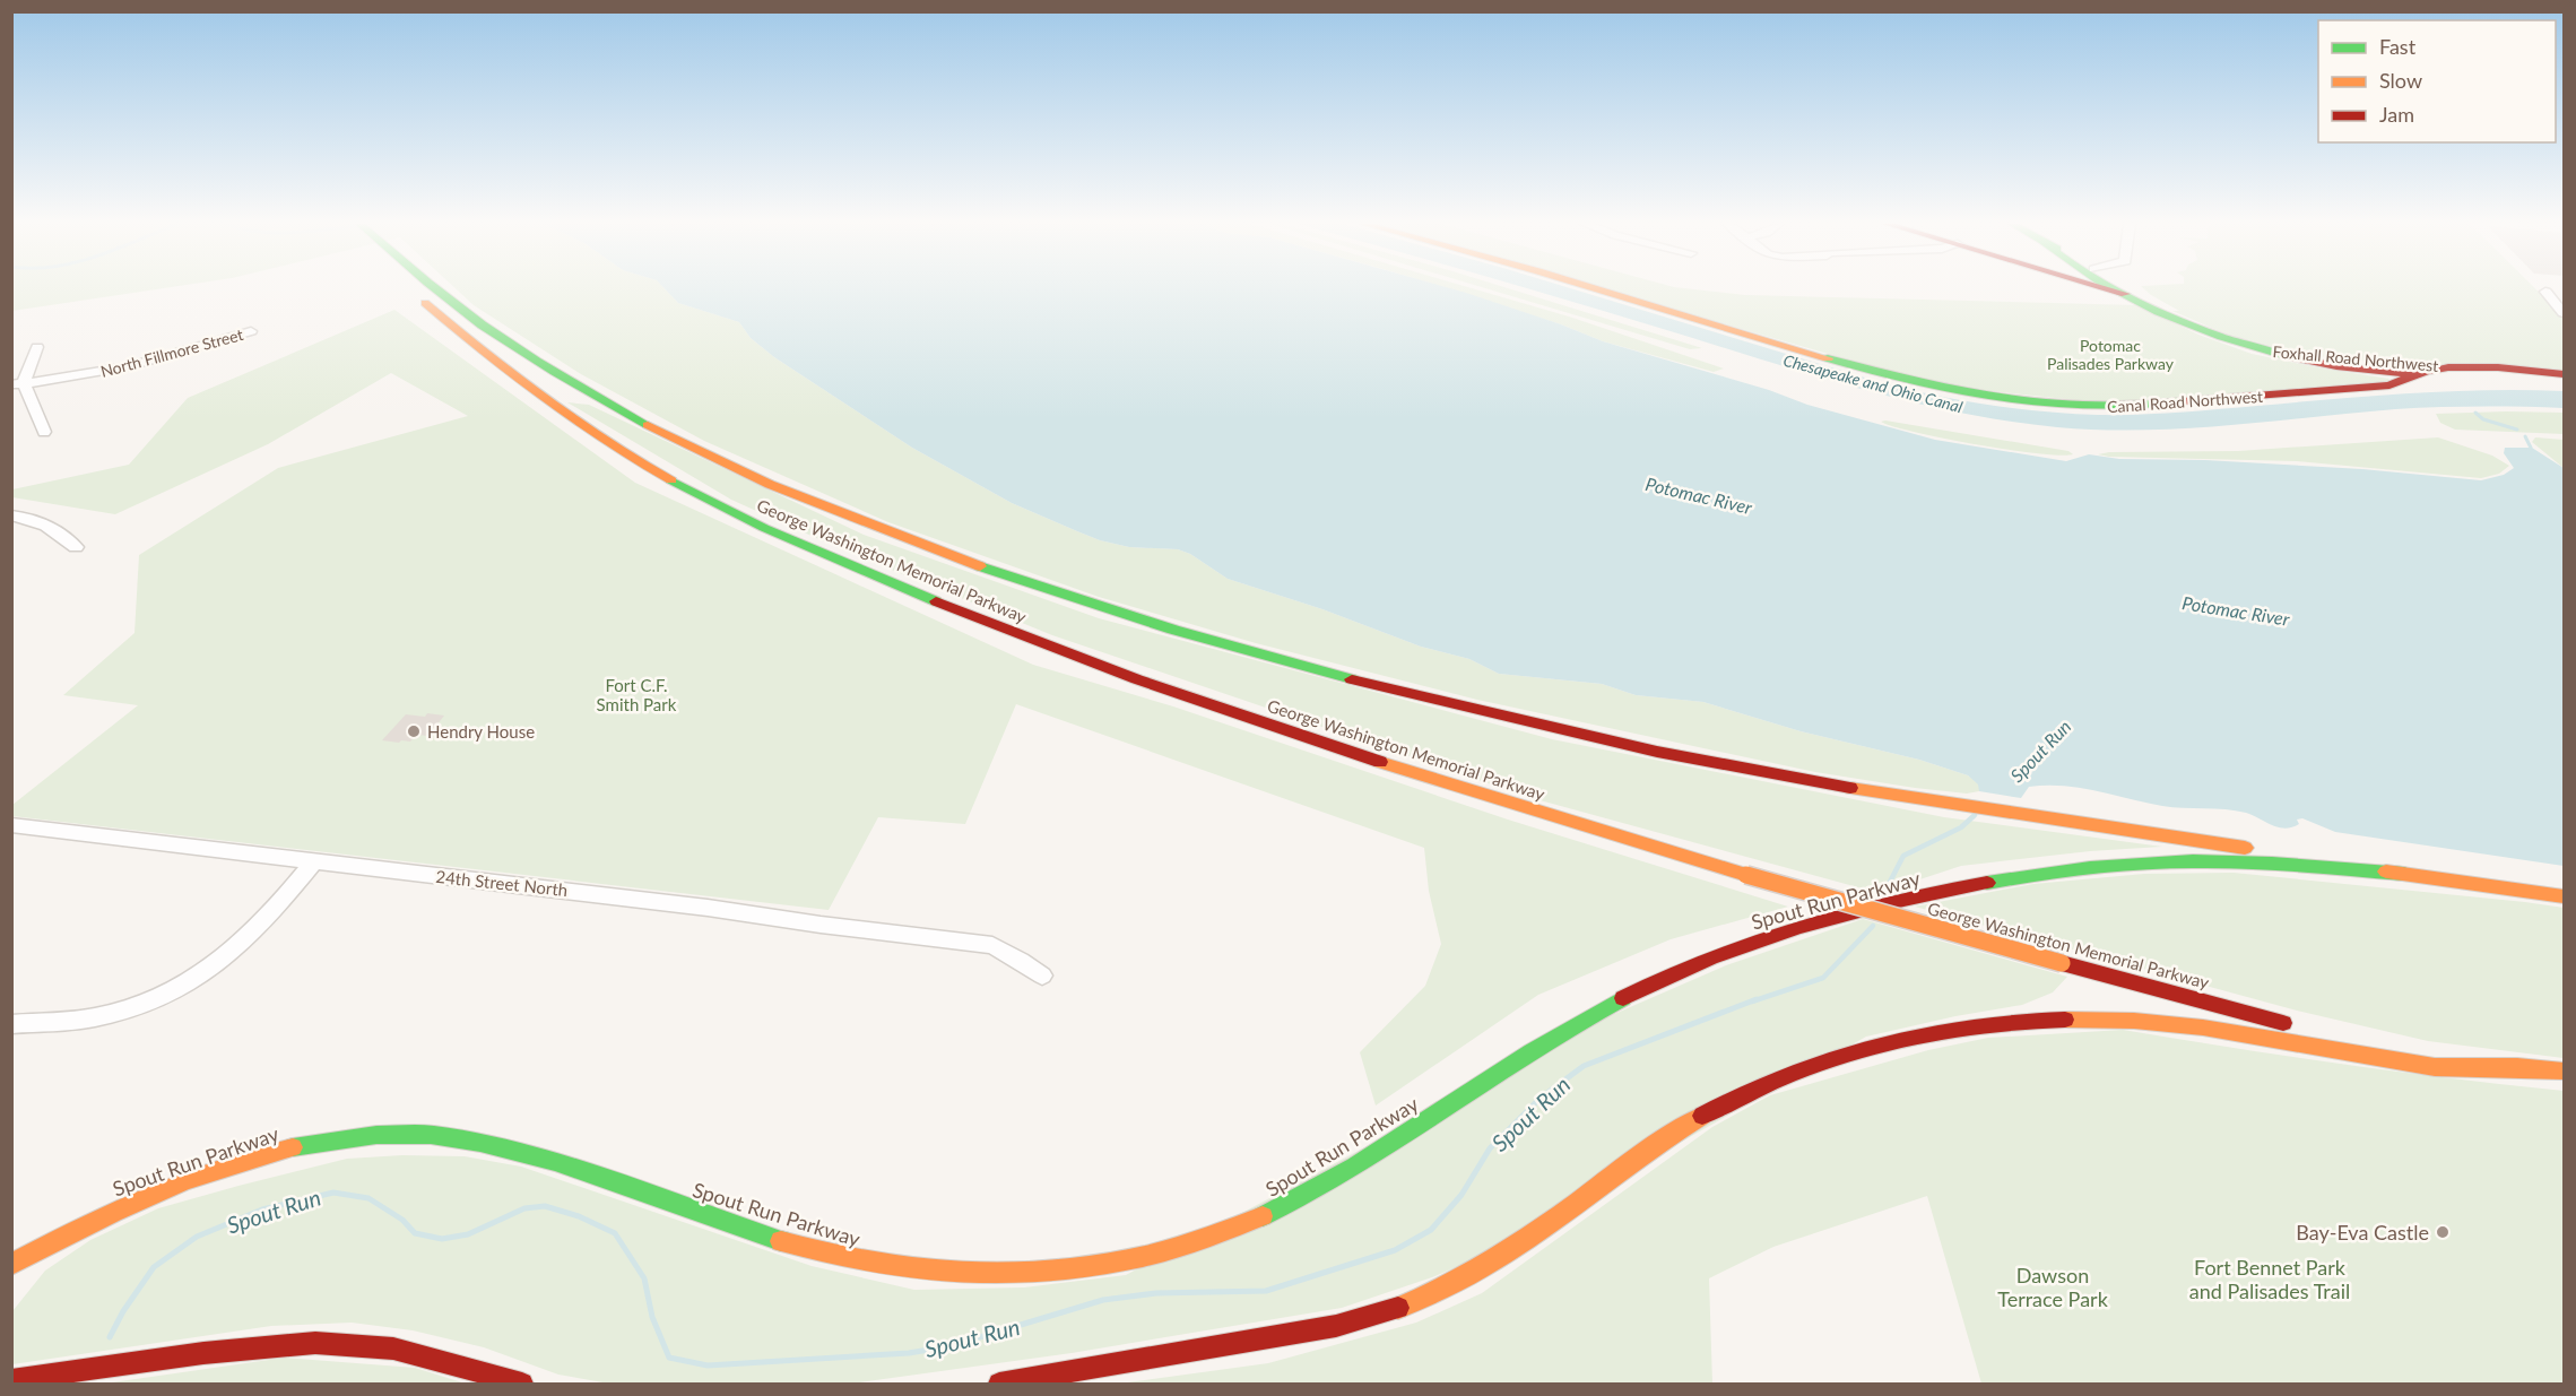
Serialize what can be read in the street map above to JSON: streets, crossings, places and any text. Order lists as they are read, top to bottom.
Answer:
{
  "streets": {
    "main road": [
      "Foxhall Road Northwest",
      "Canal Road Northwest",
      "George Washington Memorial Parkway",
      "Spout Run Parkway"
    ],
    "street": ["North Fillmore Street", "24th Street North"]
  },
  "crossings": [
    ["Foxhall Road Northwest", "Canal Road Northwest"],
    ["George Washington Memorial Parkway", "Spout Run Parkway"]
  ],
  "water": ["Chesapeake and Ohio Canal", "Potomac River", "Spout Run"],
  "parks": [
    "Potomac Palisades Parkway",
    "Fort C.F. Smith Park",
    "Fort Bennet Park and Palisades Trail",
    "Dawson Terrace Park"
  ],
  "places": ["Hendry House", "Bay-Eva Castle"],
  "legend": ["Fast", "Slow", "Jam"]
}
